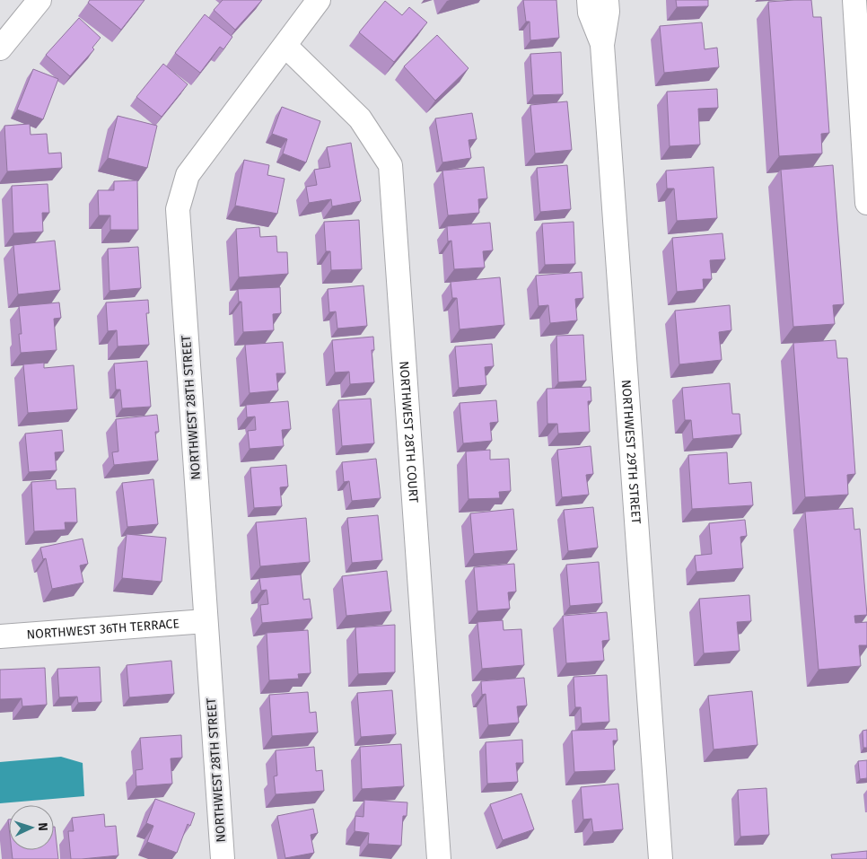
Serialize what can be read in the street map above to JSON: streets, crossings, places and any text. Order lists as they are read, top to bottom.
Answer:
{
  "streets": {
    "street": [
      "NORTHWEST 28TH STREET",
      "NORTHWEST 28TH COURT",
      "NORTHWEST 29TH STREET",
      "NORTHWEST 36TH TERRACE"
    ]
  },
  "crossings": [
    ["NORTHWEST 28TH STREET", "NORTHWEST 28TH COURT"],
    ["NORTHWEST 28TH STREET", "NORTHWEST 36TH TERRACE"]
  ],
  "north": "right"
}
